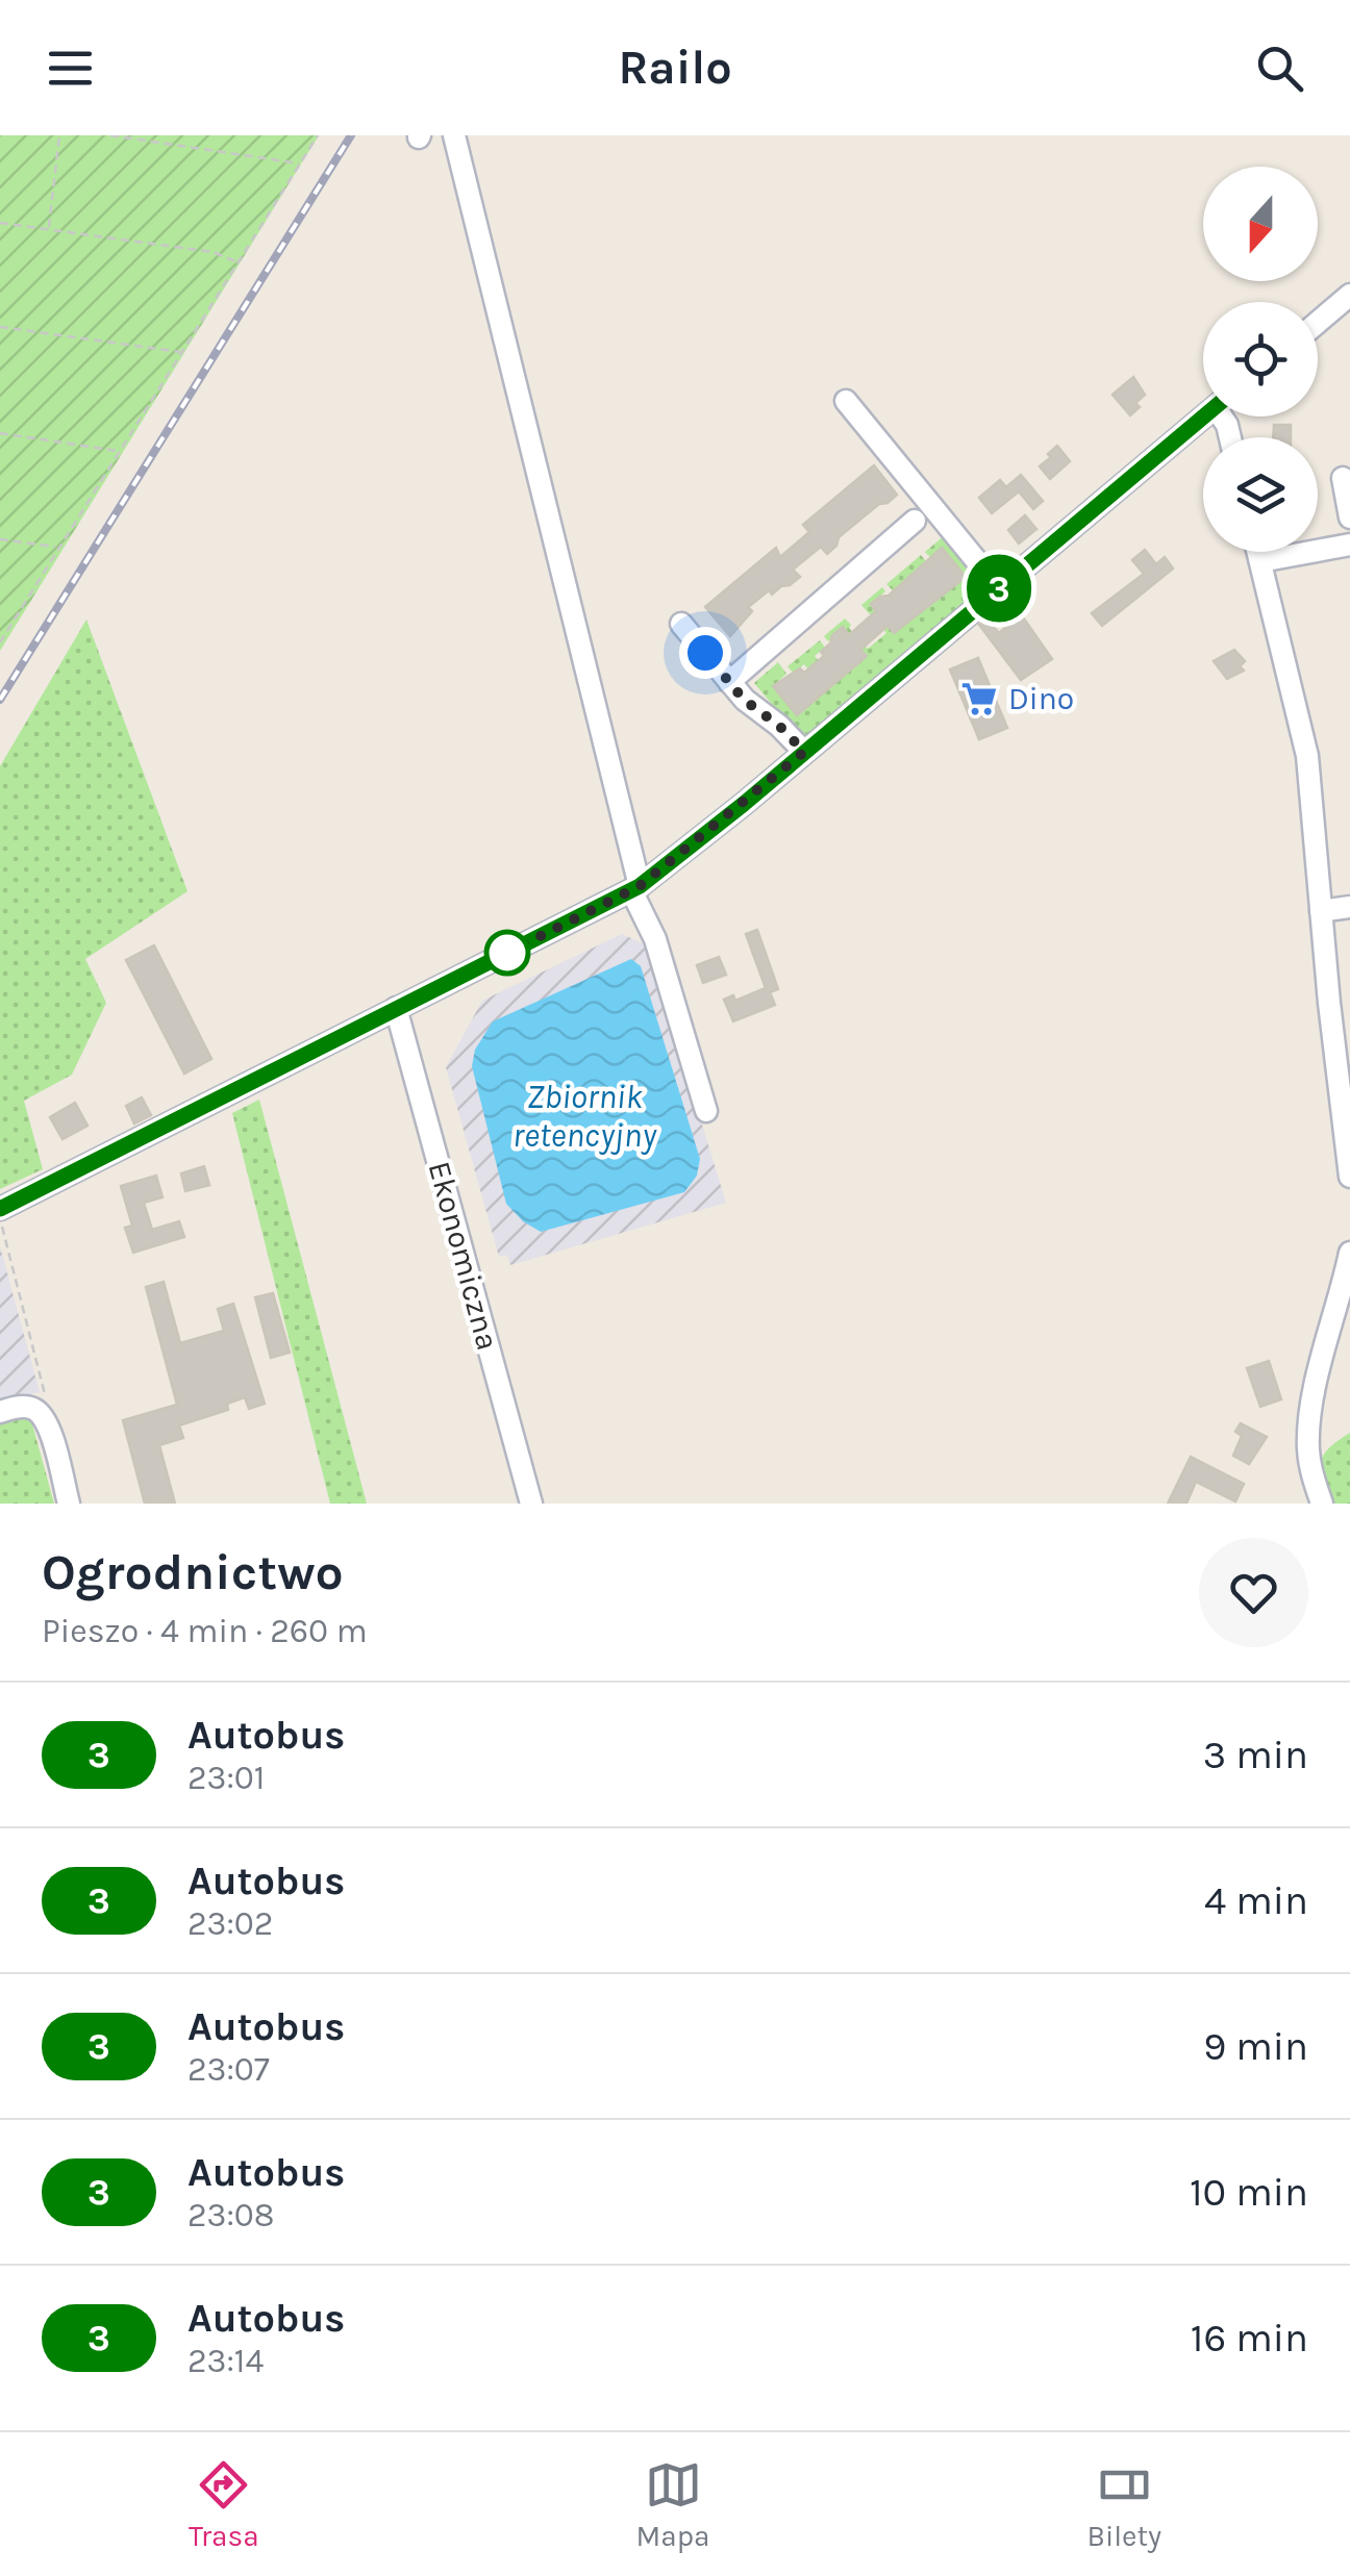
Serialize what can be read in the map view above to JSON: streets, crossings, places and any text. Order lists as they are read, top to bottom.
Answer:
{
  "streets": {
    "street": ["Ekonomiczna"]
  },
  "water": ["Zbiornik retencyjny"],
  "places": {
    "supermarket": ["Dino"]
  },
  "lines": ["bus line 3"],
  "north": "bottom",
  "page": {
    "header": "Railo",
    "on_map": "3",
    "heading": ["Ogrodnictwo", "Pieszo · 4 min · 260 m"],
    "list": [
      {
        "mark": "3",
        "name": "Autobus",
        "note": "23:01",
        "value": "3 min"
      },
      {
        "mark": "3",
        "name": "Autobus",
        "note": "23:02",
        "value": "4 min"
      },
      {
        "mark": "3",
        "name": "Autobus",
        "note": "23:07",
        "value": "9 min"
      },
      {
        "mark": "3",
        "name": "Autobus",
        "note": "23:08",
        "value": "10 min"
      },
      {
        "mark": "3",
        "name": "Autobus",
        "note": "23:14",
        "value": "16 min"
      }
    ],
    "tabs": ["Trasa", "Mapa", "Bilety"]
  }
}
